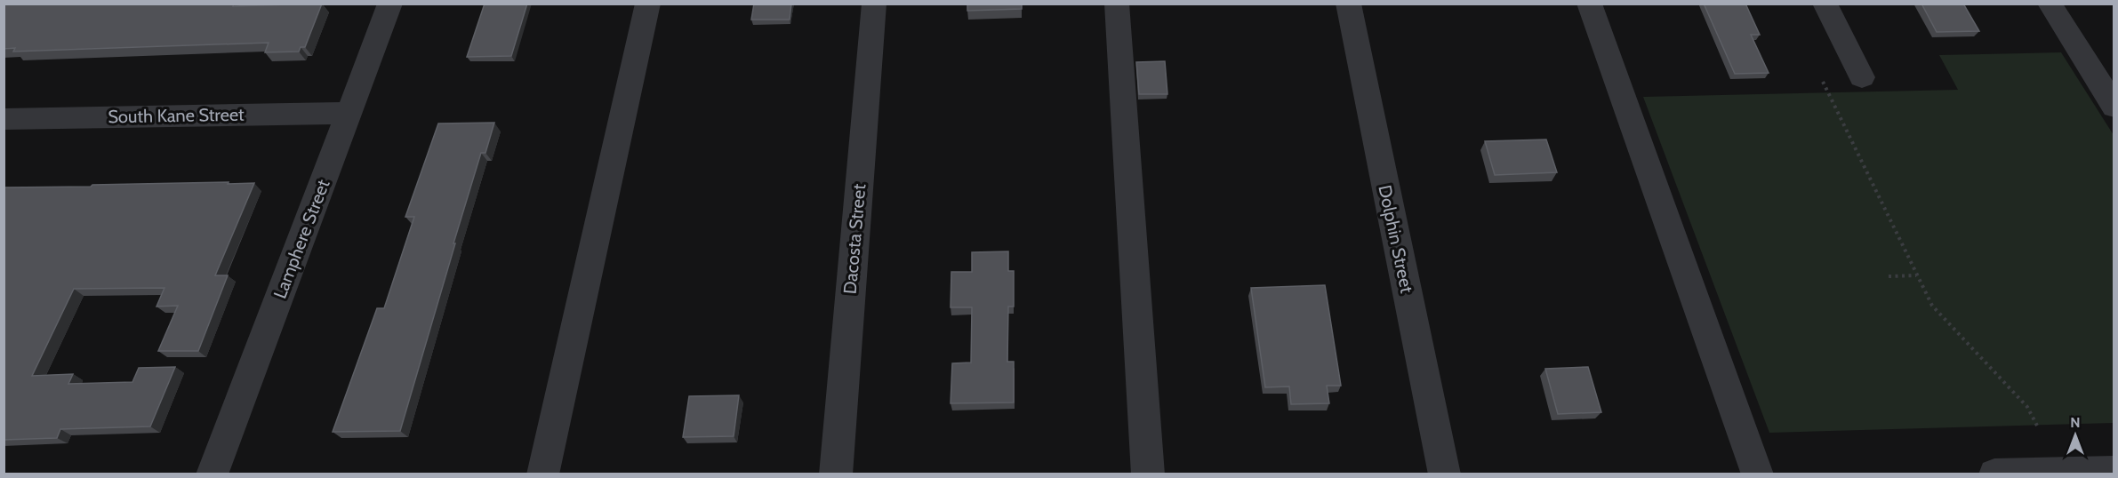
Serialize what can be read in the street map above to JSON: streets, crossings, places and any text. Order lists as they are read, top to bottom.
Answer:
{
  "streets": {
    "street": [
      "South Kane Street",
      "Lamphere Street",
      "Dacosta Street",
      "Dolphin Street"
    ]
  },
  "crossings": [
    ["South Kane Street", "Lamphere Street"]
  ],
  "north": "top"
}
